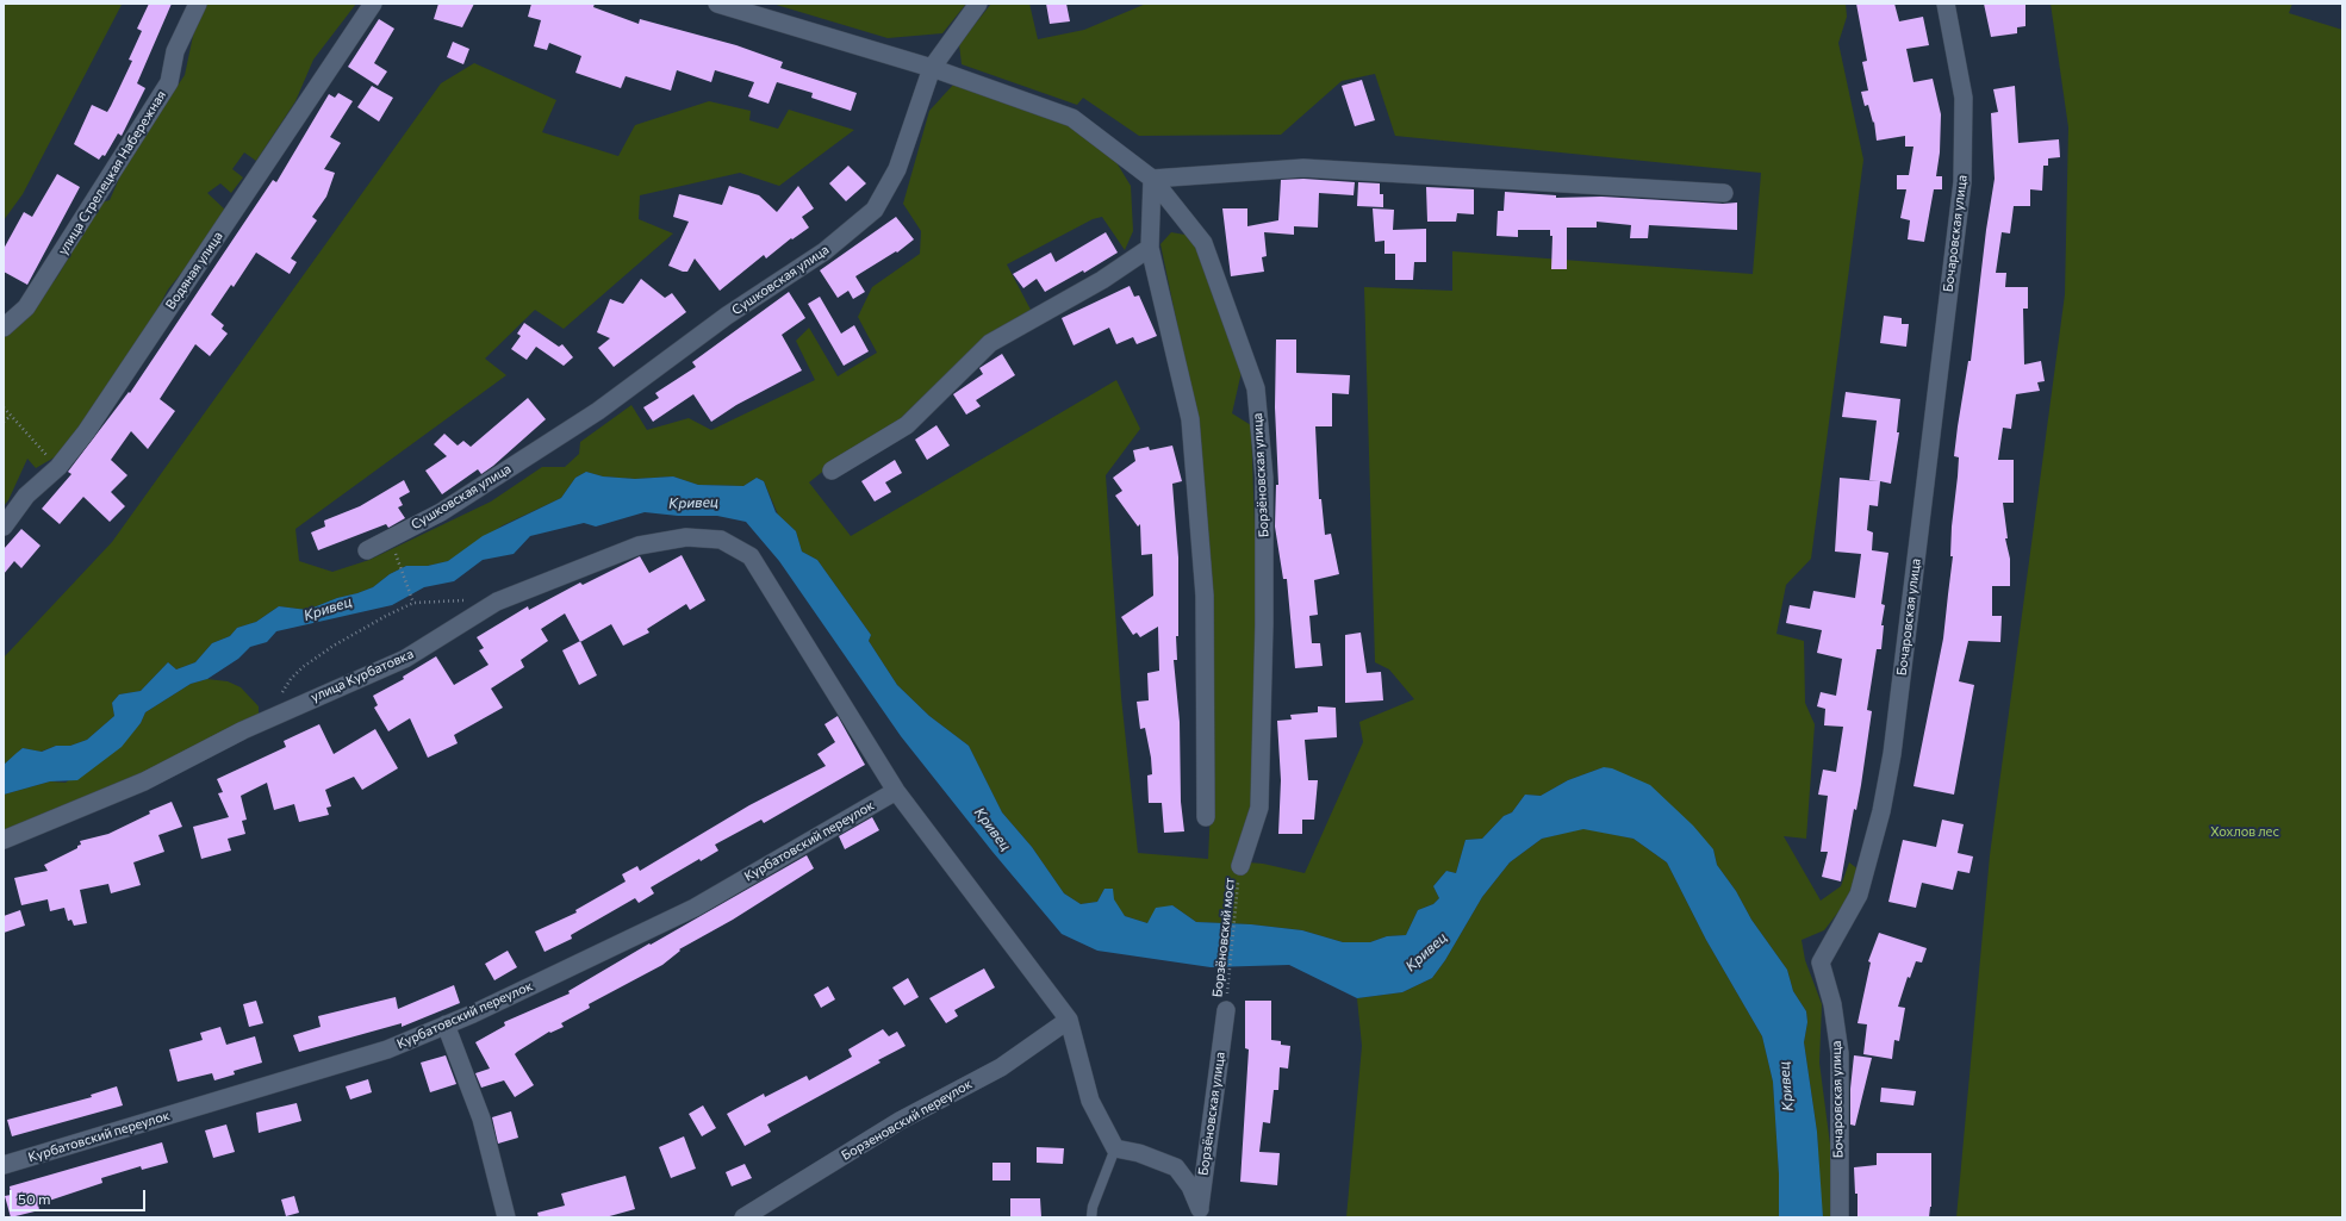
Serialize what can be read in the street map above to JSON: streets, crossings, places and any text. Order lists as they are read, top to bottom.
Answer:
{
  "streets": {
    "street": [
      "улица Стрелецкая Набережная",
      "Бочаровская улица",
      "Водяная улица",
      "Сушковская улица",
      "Борзёновская улица",
      "улица Курбатовка",
      "Курбатовский переулок",
      "Борзеновский переулок"
    ],
    "path": ["Борзёновский мост"]
  },
  "crossings": [
    ["Сушковская улица", "Борзёновская улица"],
    ["Борзёновская улица", "Борзёновский мост"],
    ["улица Курбатовка", "Курбатовский переулок"]
  ],
  "water": ["Кривец"],
  "parks": ["Хохлов лес"],
  "scale_bar": "50 m"
}
